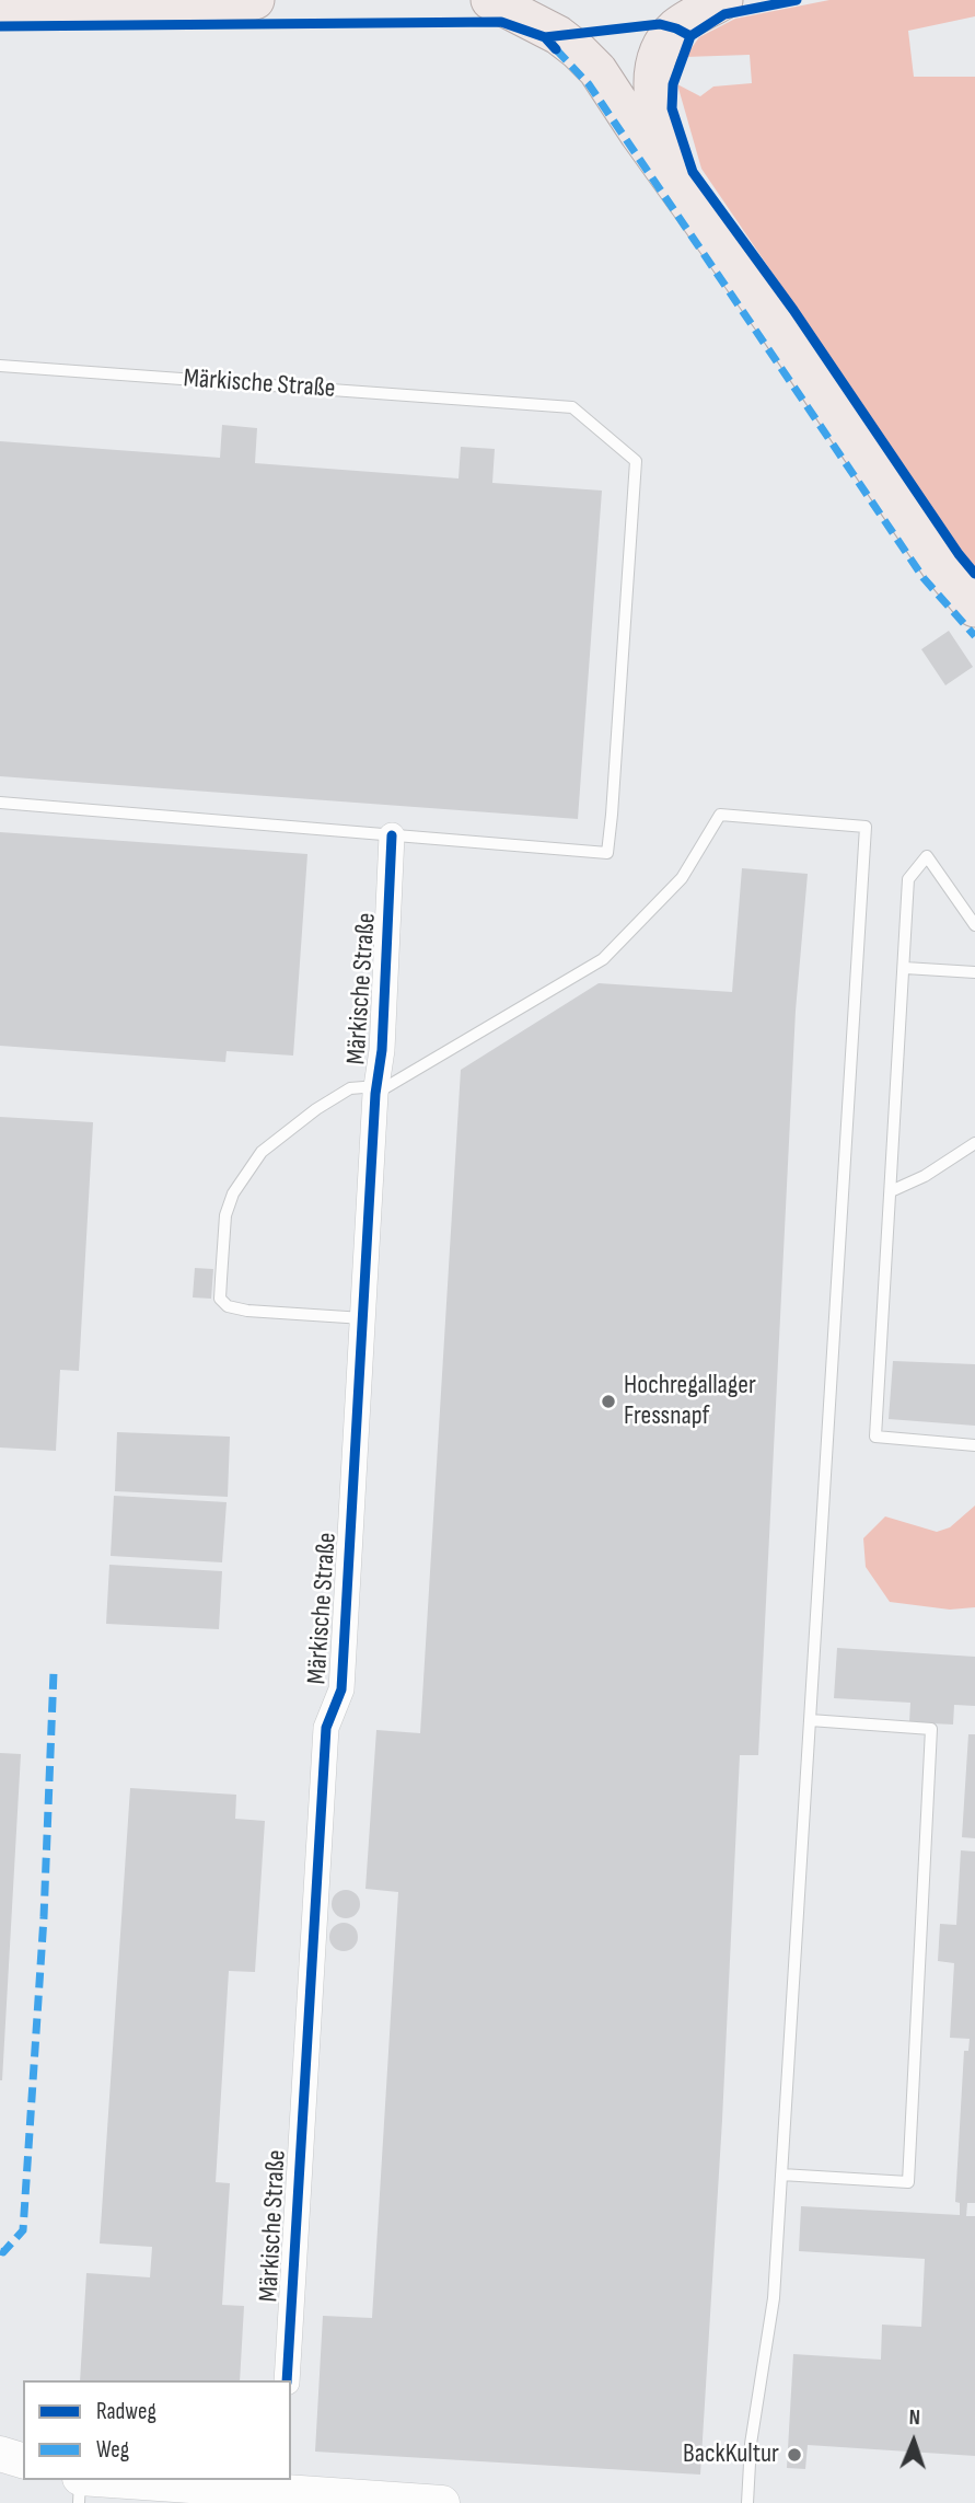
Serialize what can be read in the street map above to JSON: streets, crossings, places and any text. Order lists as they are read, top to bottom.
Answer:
{
  "streets": {
    "street": ["Märkische Straße"]
  },
  "places": ["Hochregallager Fressnapf", "BackKultur"],
  "legend": ["Radweg", "Weg"],
  "north": "top"
}
